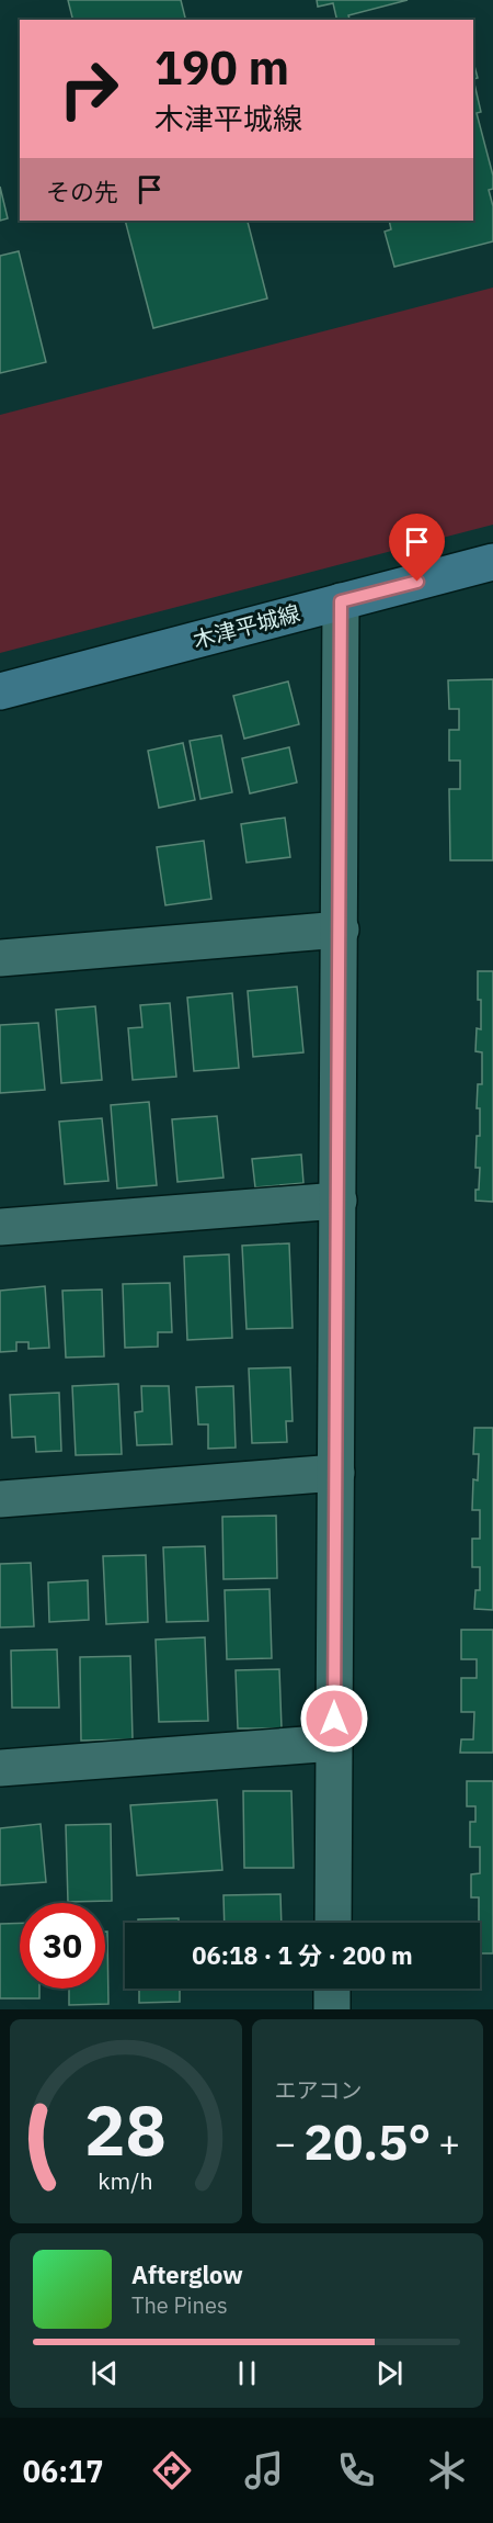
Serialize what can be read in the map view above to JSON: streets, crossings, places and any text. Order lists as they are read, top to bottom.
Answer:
{
  "streets": {
    "main road": ["木津平城線"]
  },
  "page": {
    "turn": ["190 m", "木津平城線"],
    "then": "その先",
    "limit": "30",
    "trip": "06:18 · 1 分 · 200 m",
    "tile": "エアコン",
    "heat": ["−", "20.5°", "+"],
    "song": ["Afterglow", "The Pines"],
    "tabs": "06:17",
    "gauge": ["28", "km/h"]
  }
}
